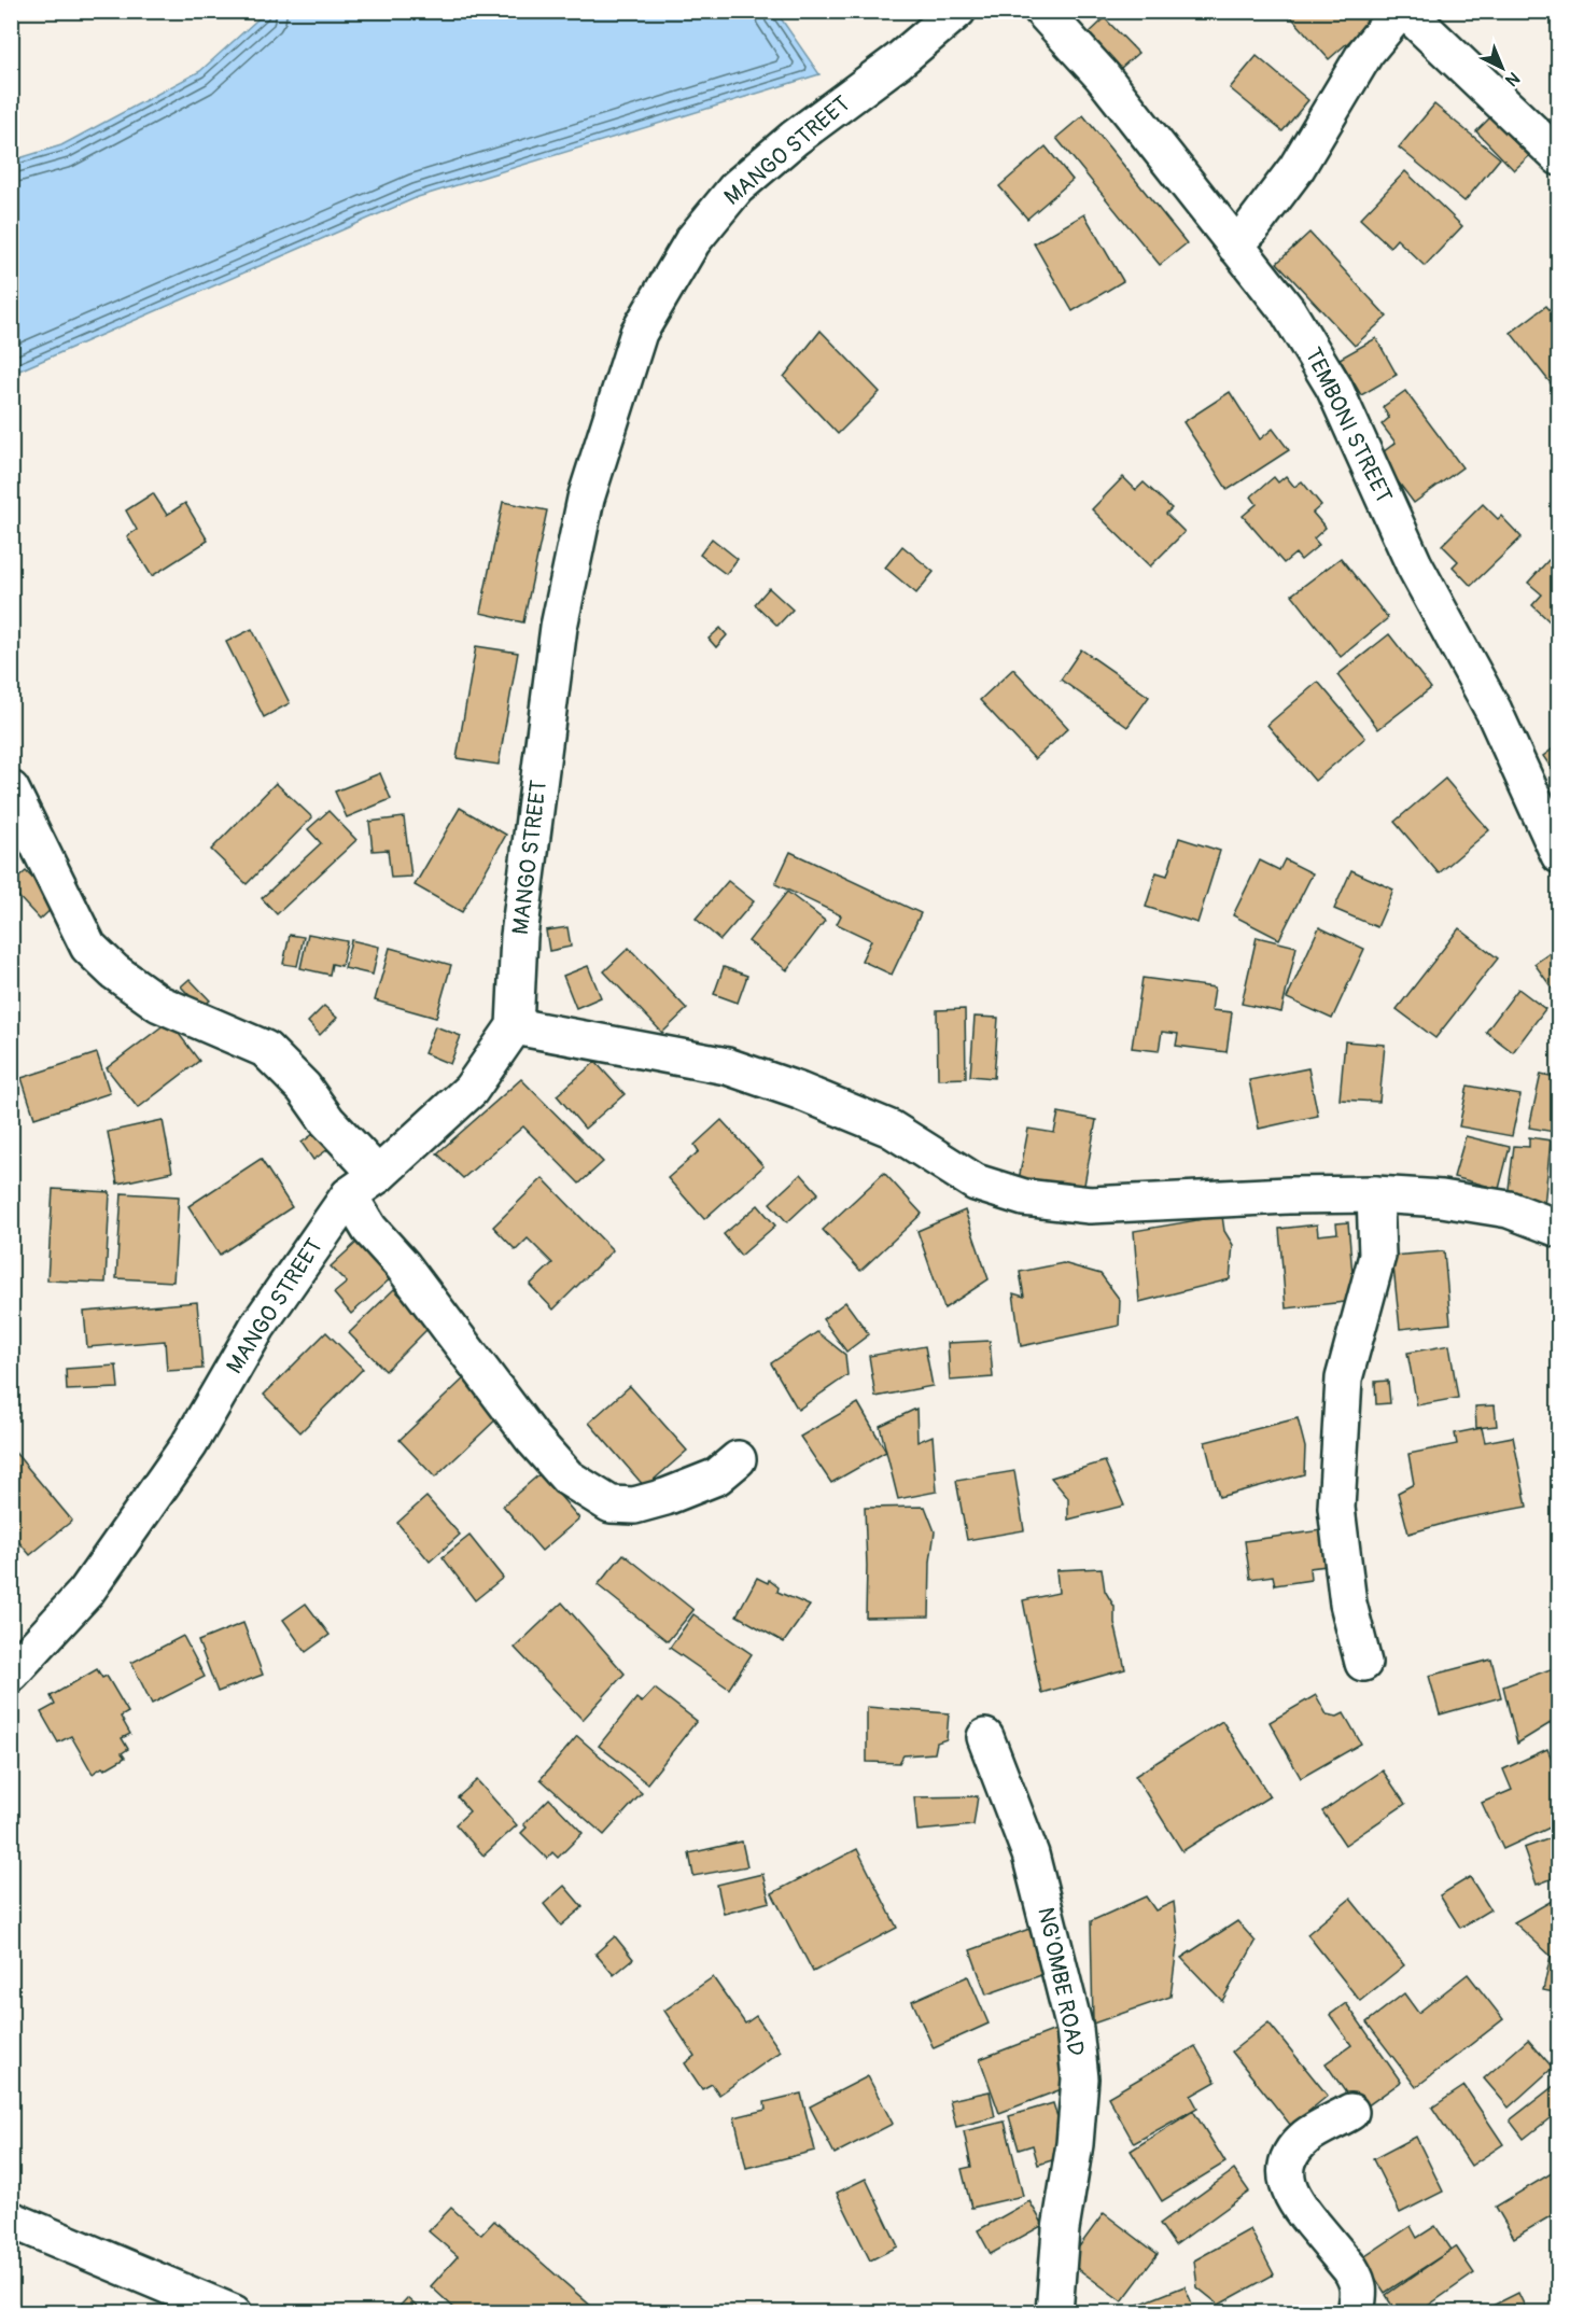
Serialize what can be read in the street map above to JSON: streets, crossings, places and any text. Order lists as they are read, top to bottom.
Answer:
{
  "streets": {
    "street": ["MANGO STREET", "TEMBONI STREET", "NG'OMBE ROAD"]
  },
  "north": "bottom right"
}
